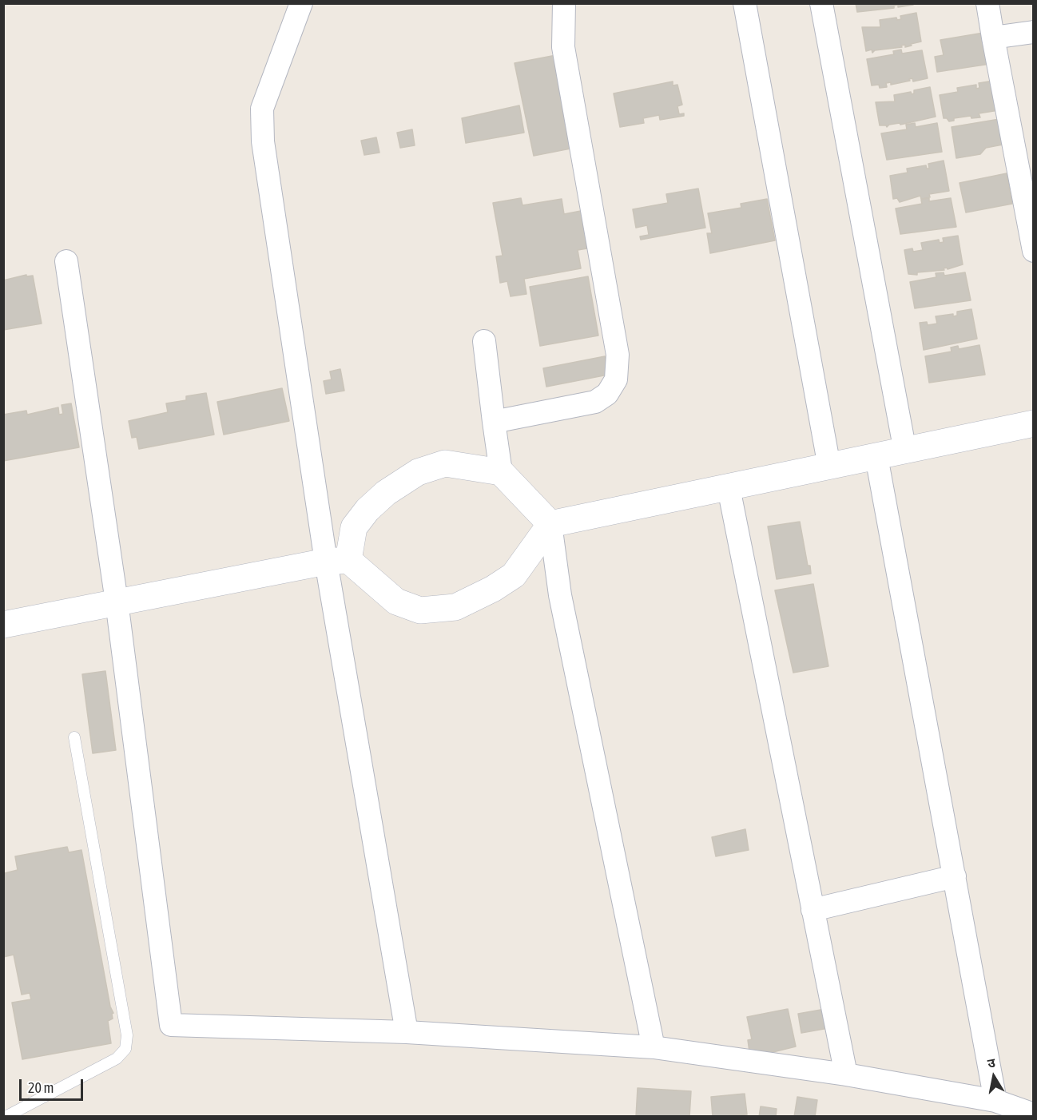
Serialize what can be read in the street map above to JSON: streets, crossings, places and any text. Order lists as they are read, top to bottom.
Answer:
{
  "scale_bar": "20 m",
  "north": "top"
}
